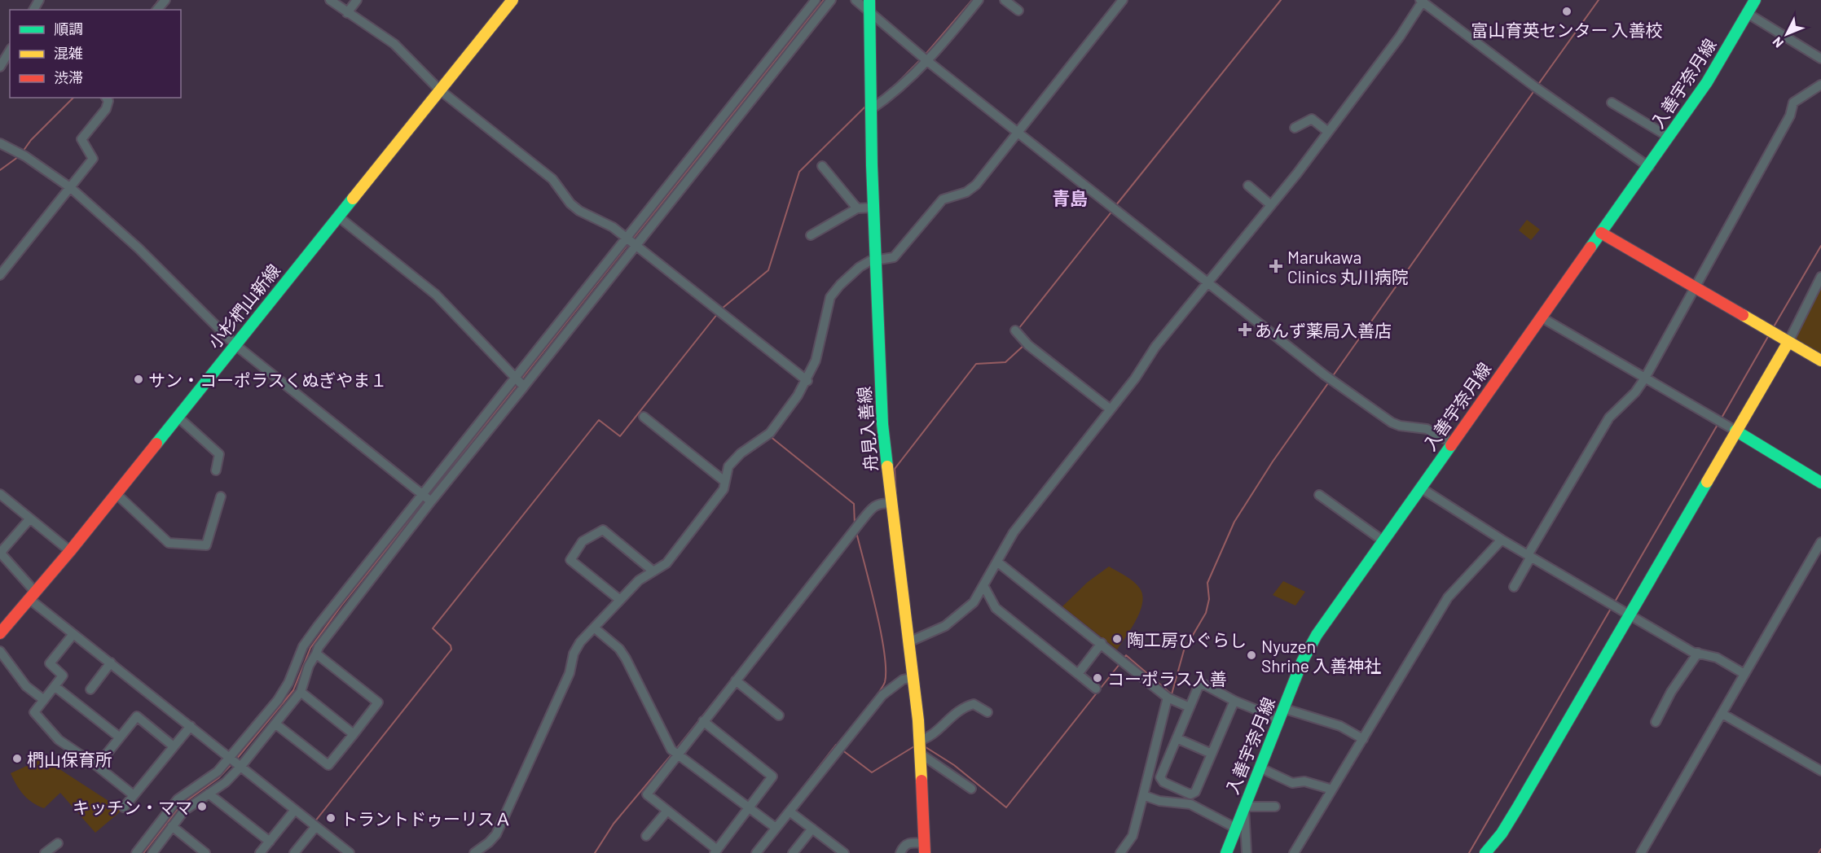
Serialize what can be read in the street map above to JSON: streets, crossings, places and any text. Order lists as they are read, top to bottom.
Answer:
{
  "streets": {
    "main road": ["入善宇奈月線", "小杉椚山新線", "舟見入善線"]
  },
  "districts": ["青島"],
  "places": {
    "other": [
      "富山育英センター 入善校",
      "サン・コーポラスくぬぎやま１",
      "陶工房ひぐらし",
      "Nyuzen Shrine 入善神社",
      "コーポラス入善",
      "椚山保育所",
      "キッチン・ママ",
      "トラントドゥーリスＡ"
    ],
    "health": ["Marukawa Clinics 丸川病院", "あんず薬局入善店"]
  },
  "legend": ["順調", "混雑", "渋滞"],
  "north": "bottom left"
}
